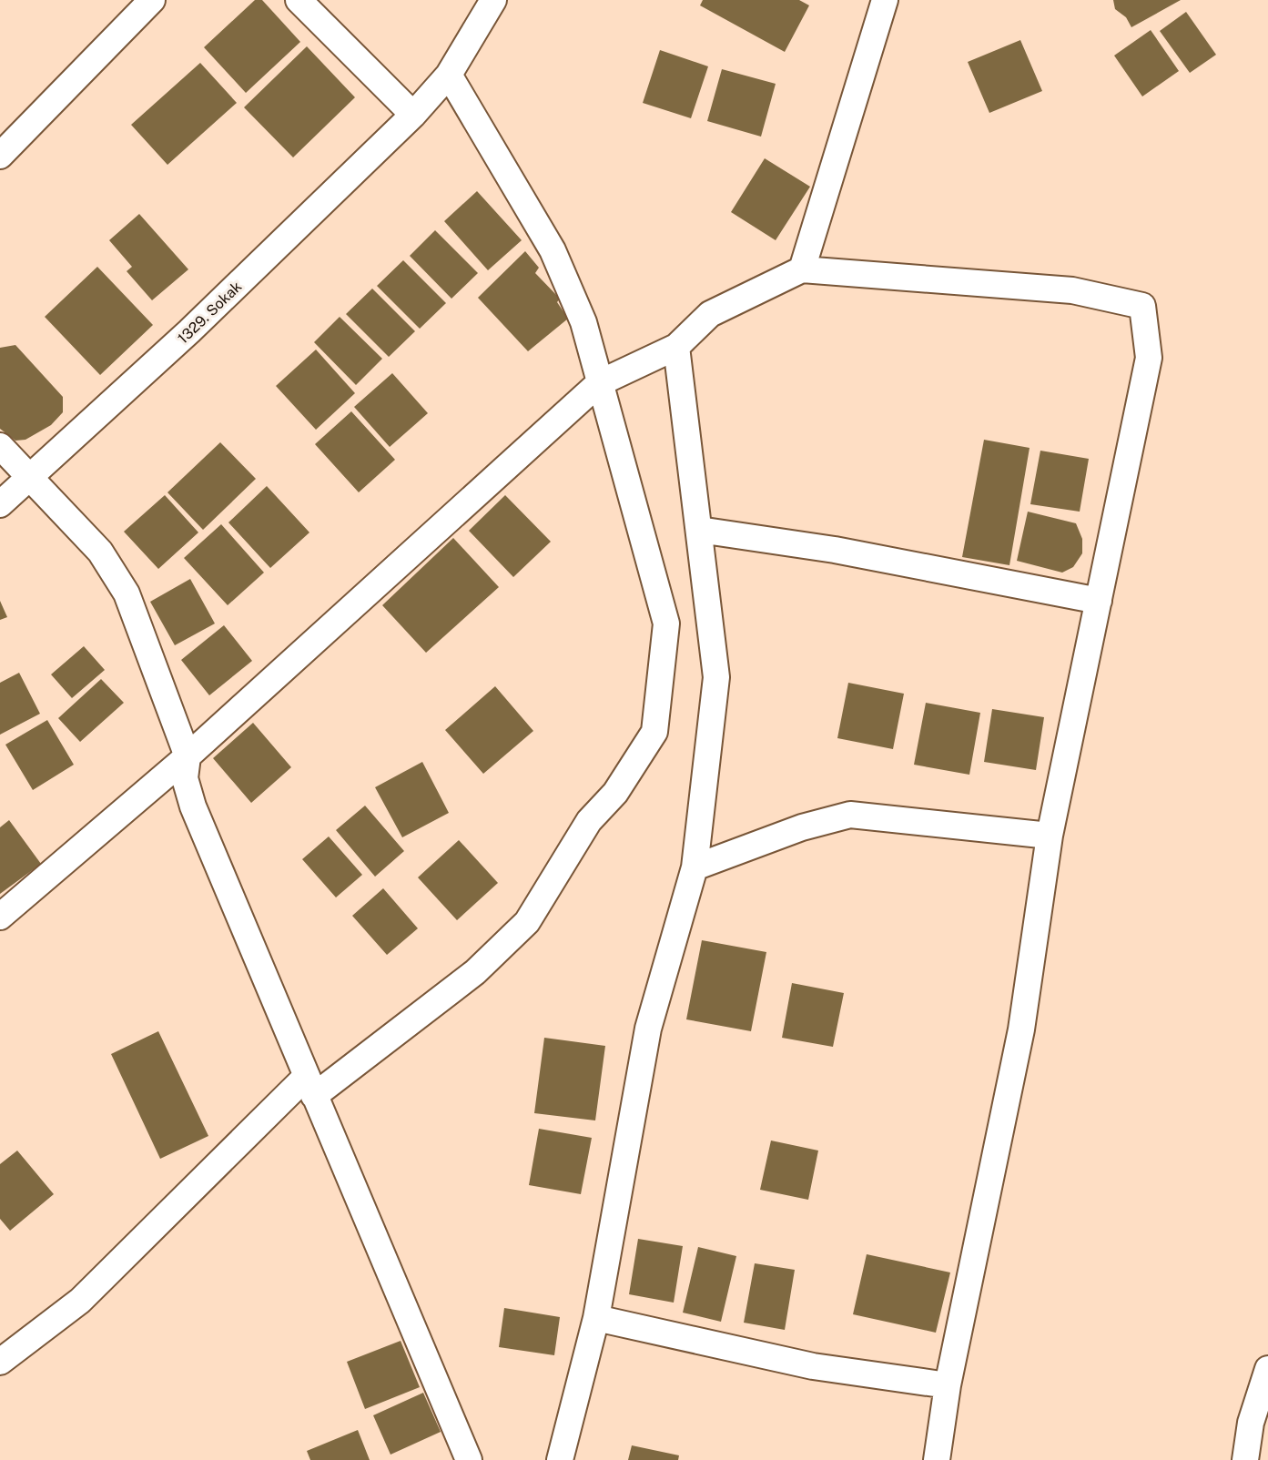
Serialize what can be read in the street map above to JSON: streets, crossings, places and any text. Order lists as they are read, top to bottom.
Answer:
{
  "streets": {
    "street": ["1329. Sokak"]
  }
}
